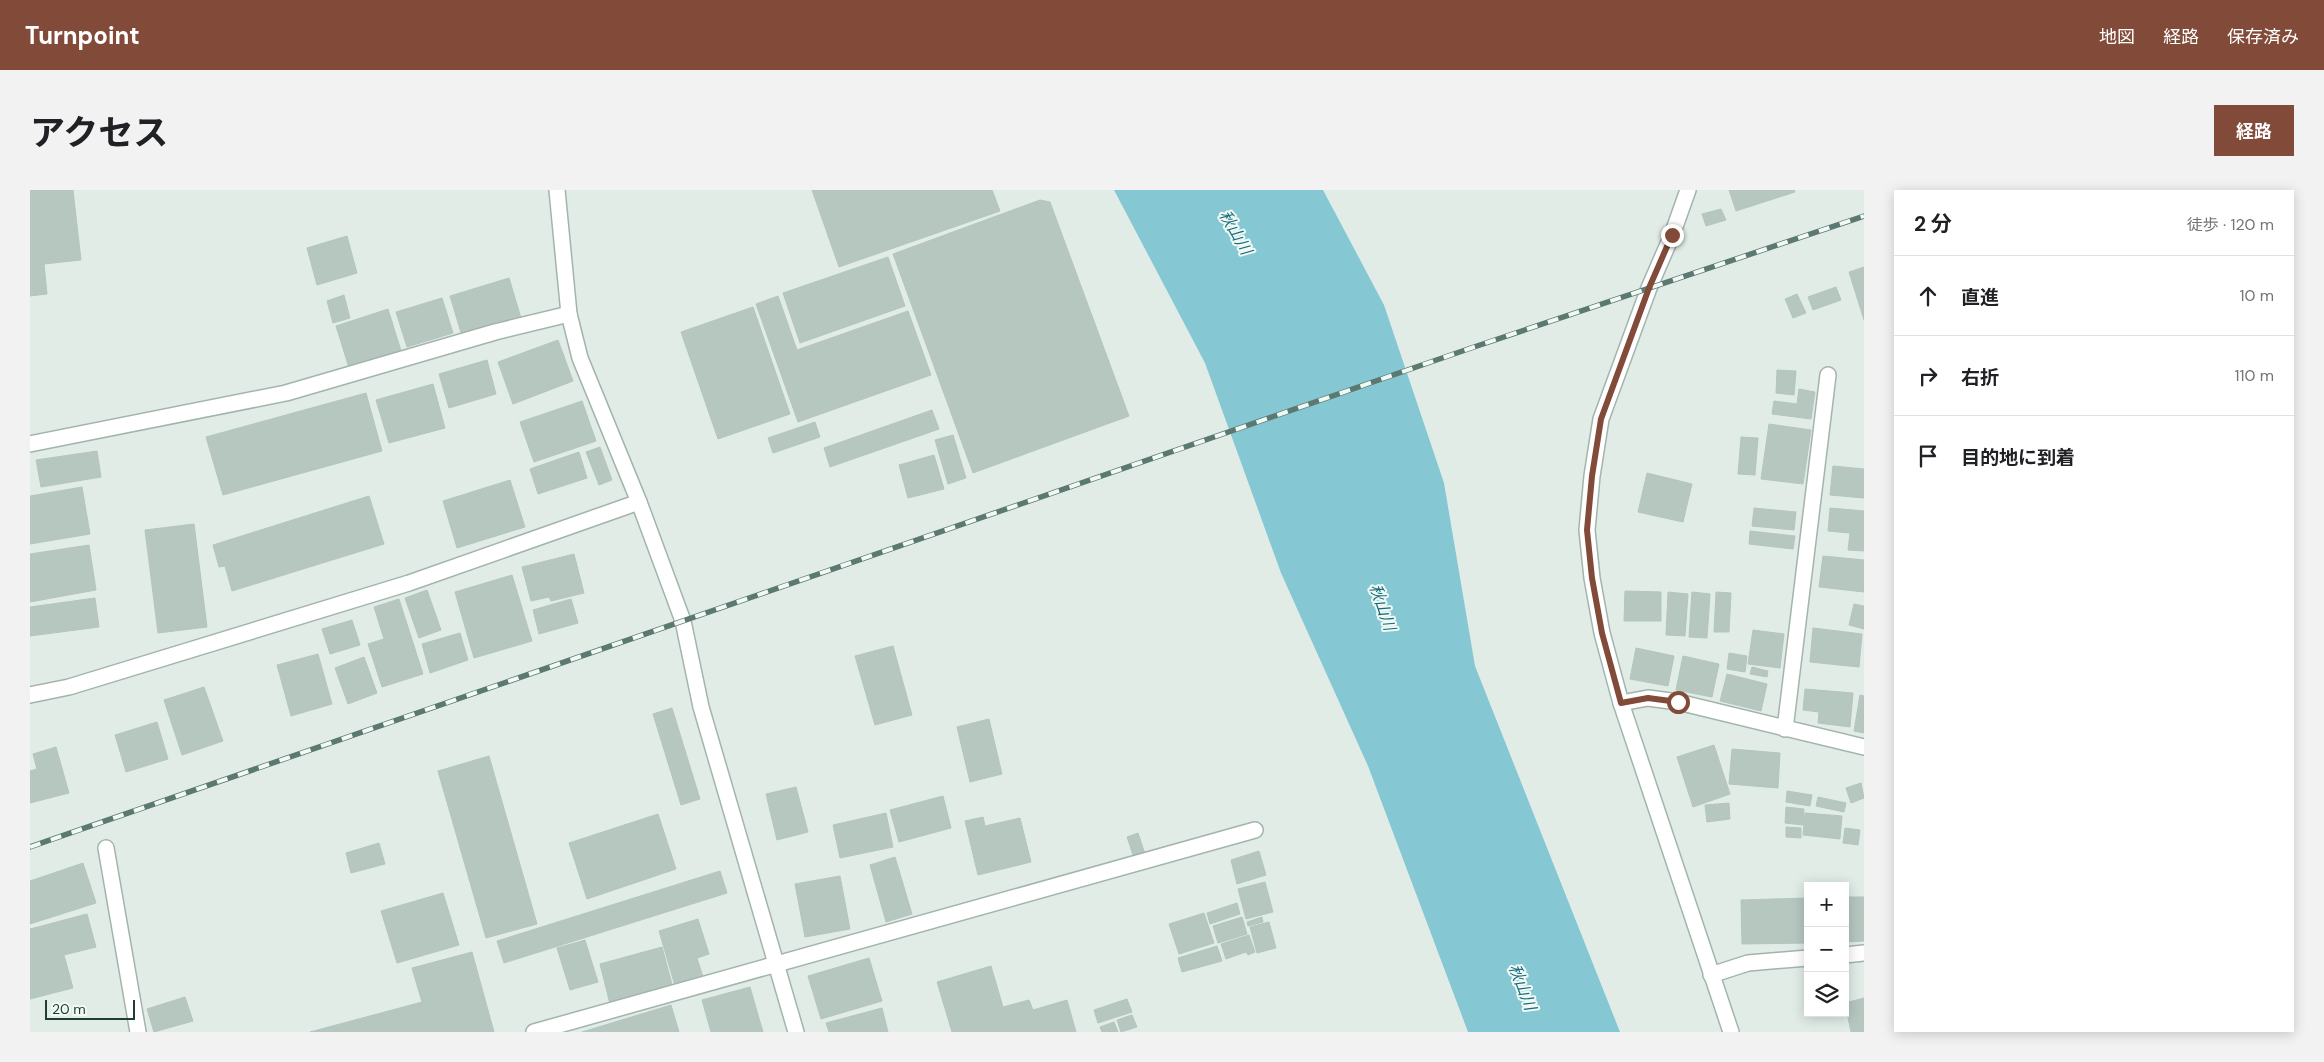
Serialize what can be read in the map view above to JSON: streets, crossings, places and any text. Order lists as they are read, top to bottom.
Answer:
{
  "water": ["秋山川"],
  "scale_bar": "20 m",
  "page": {
    "header": "Turnpoint",
    "nav": ["地図", "経路", "保存済み"],
    "title": "アクセス",
    "buttons": "経路",
    "heading": ["2 分", "徒歩 · 120 m"],
    "list": [
      ["直進", "10 m"],
      ["右折", "110 m"],
      "目的地に到着"
    ],
    "map_buttons": ["+", "−"],
    "scale": "20 m"
  }
}
